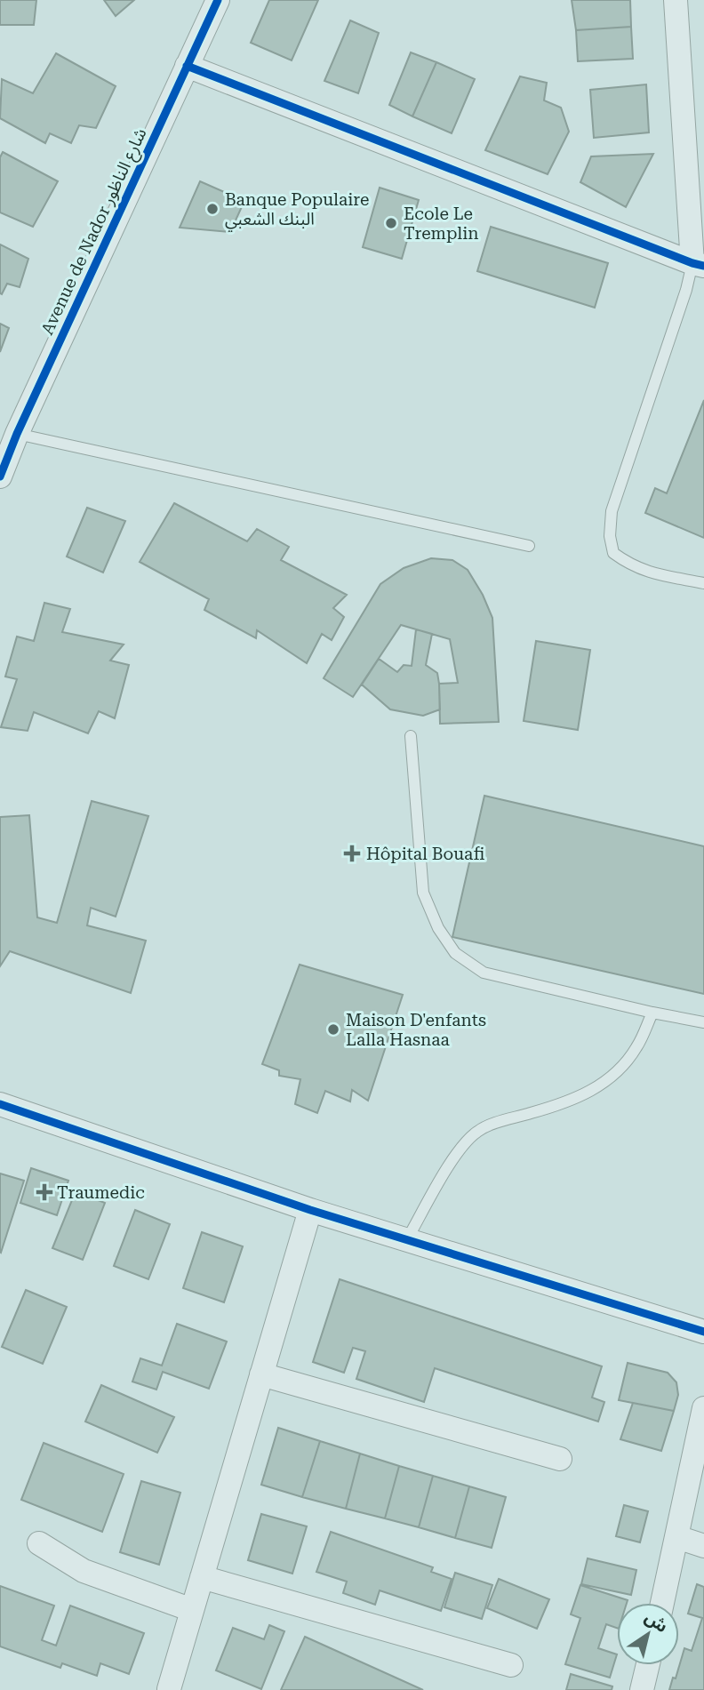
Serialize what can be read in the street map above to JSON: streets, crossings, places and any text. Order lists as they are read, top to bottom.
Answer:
{
  "streets": {
    "street": ["Avenue de Nador شارع الناظور"]
  },
  "places": {
    "other": ["Banque Populaire البنك الشعبي", "Ecole Le Tremplin", "Maison D'enfants Lalla Hasnaa"],
    "health": ["Hôpital Bouafi", "Traumedic"]
  },
  "north": "top right"
}
